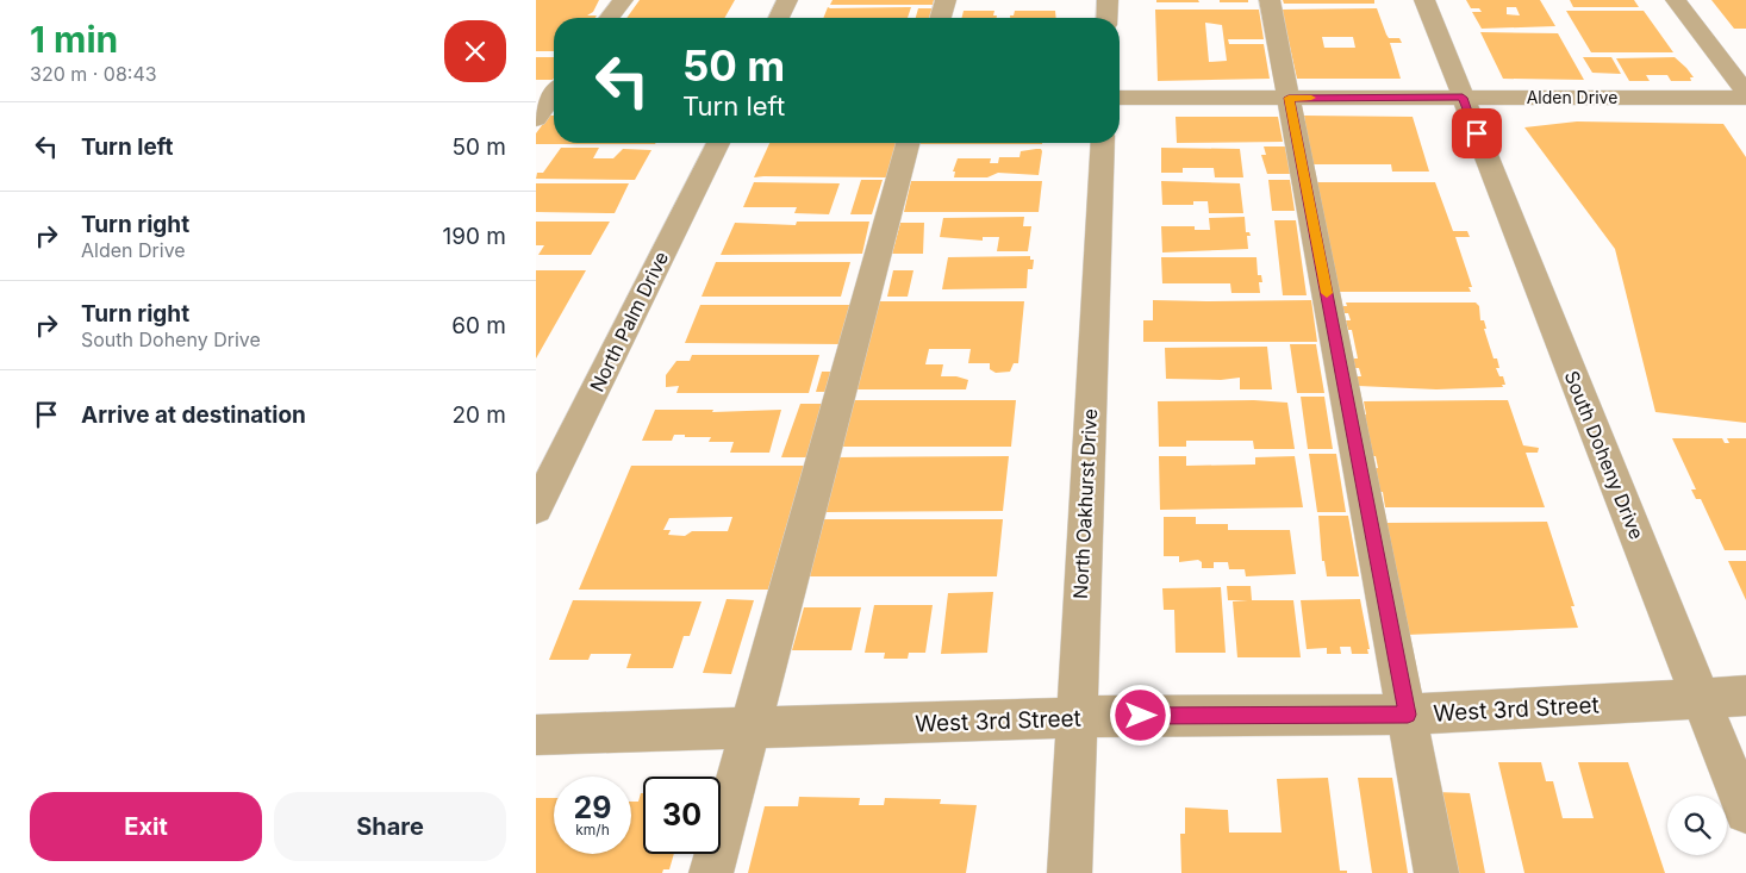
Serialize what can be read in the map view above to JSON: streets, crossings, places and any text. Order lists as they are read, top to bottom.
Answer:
{
  "streets": {
    "street": [
      "Alden Drive",
      "North Palm Drive",
      "South Doheny Drive",
      "North Oakhurst Drive",
      "West 3rd Street"
    ]
  },
  "crossings": [
    ["Alden Drive", "South Doheny Drive"],
    ["South Doheny Drive", "West 3rd Street"],
    ["North Oakhurst Drive", "West 3rd Street"]
  ],
  "page": {
    "heading": ["1 min", "320 m · 08:43"],
    "turn": ["50 m", "Turn left"],
    "list": [
      {
        "name": "Turn left",
        "value": "50 m"
      },
      {
        "name": "Turn right",
        "note": "Alden Drive",
        "value": "190 m"
      },
      {
        "name": "Turn right",
        "note": "South Doheny Drive",
        "value": "60 m"
      },
      {
        "name": "Arrive at destination",
        "value": "20 m"
      }
    ],
    "speed": "29 km/h",
    "limit": "30",
    "buttons": ["Exit", "Share"]
  }
}
